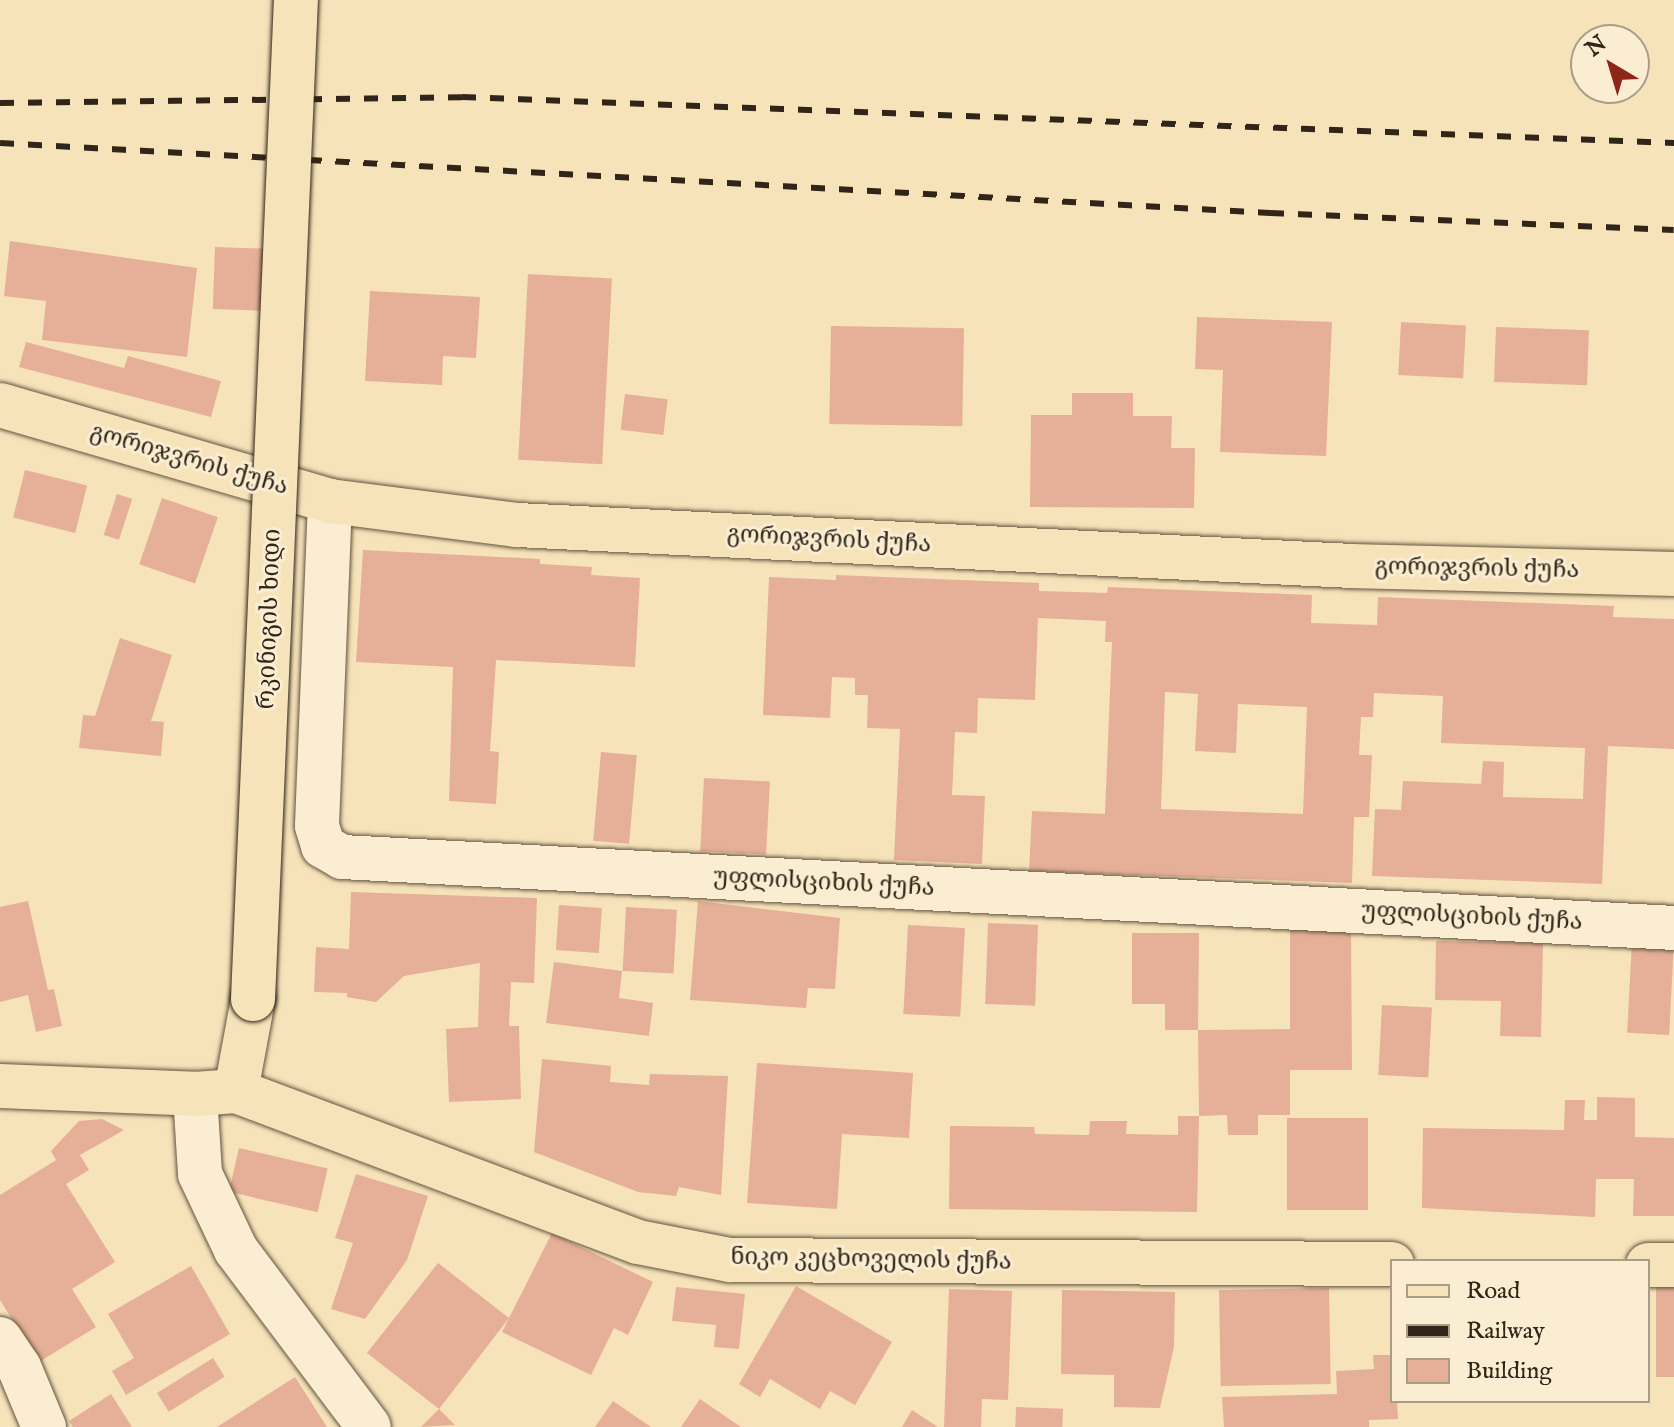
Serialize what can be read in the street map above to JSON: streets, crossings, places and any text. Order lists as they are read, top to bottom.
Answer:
{
  "streets": {
    "main road": ["გორიჯვრის ქუჩა", "რკინიგის ხიდი", "ნიკო კეცხოველის ქუჩა"],
    "street": ["უფლისციხის ქუჩა"]
  },
  "crossings": [
    ["გორიჯვრის ქუჩა", "უფლისციხის ქუჩა"],
    ["რკინიგის ხიდი", "ნიკო კეცხოველის ქუჩა"]
  ],
  "legend": ["Road", "Railway", "Building"],
  "north": "top left"
}
